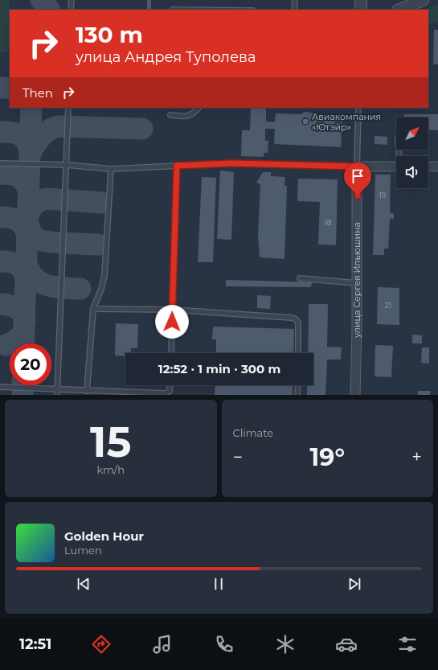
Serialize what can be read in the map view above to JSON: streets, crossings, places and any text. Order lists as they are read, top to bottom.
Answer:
{
  "streets": {
    "street": ["улица Сергея Ильюшина"]
  },
  "places": ["Авиакомпания «Ютэйр»"],
  "house_numbers": ["19", "18", "21"],
  "north": "top right",
  "page": {
    "turn": ["130 m", "улица Андрея Туполева"],
    "then": "Then",
    "limit": "20",
    "trip": "12:52 · 1 min · 300 m",
    "tile": [
      ["15", "km/h"],
      "Climate"
    ],
    "heat": ["−", "19°", "+"],
    "song": ["Golden Hour", "Lumen"],
    "tabs": "12:51"
  }
}
